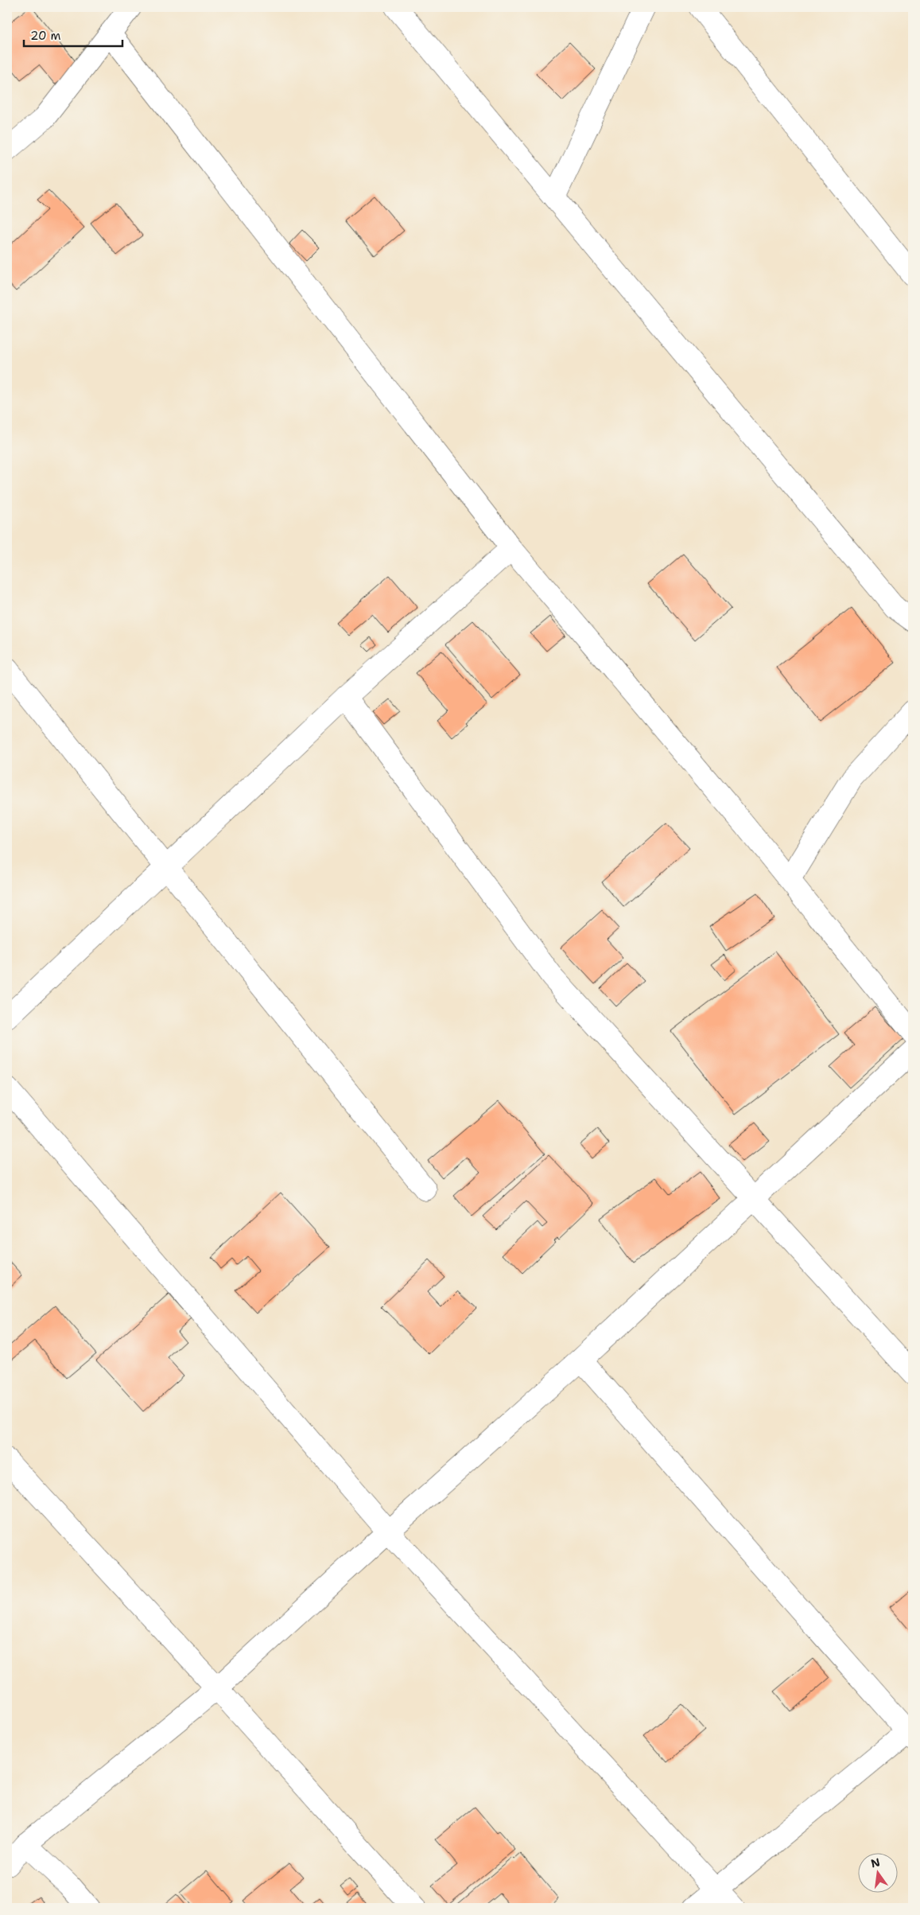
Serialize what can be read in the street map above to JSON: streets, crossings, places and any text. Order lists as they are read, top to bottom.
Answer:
{
  "scale_bar": "20 m",
  "north": "top"
}
